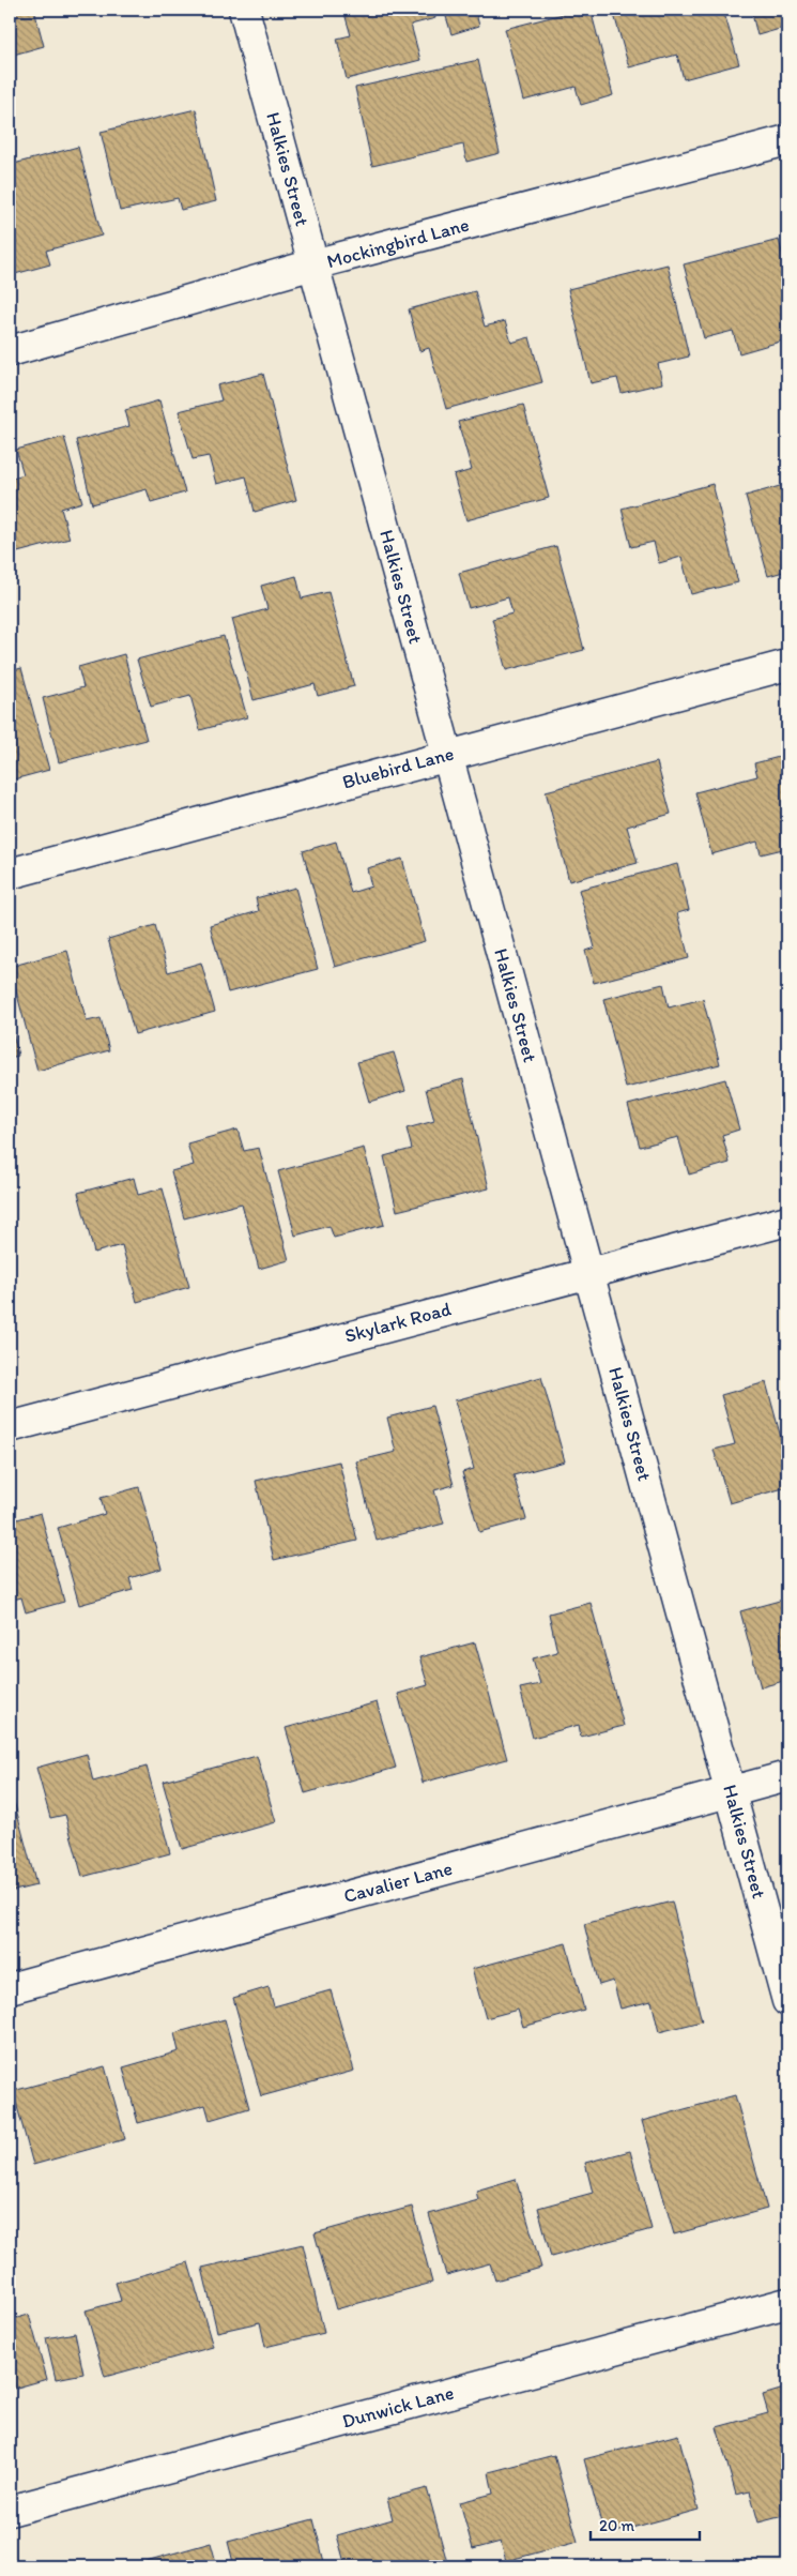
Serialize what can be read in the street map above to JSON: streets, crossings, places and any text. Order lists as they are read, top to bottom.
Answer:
{
  "streets": {
    "street": [
      "Halkies Street",
      "Mockingbird Lane",
      "Bluebird Lane",
      "Skylark Road",
      "Cavalier Lane",
      "Dunwick Lane"
    ]
  },
  "crossings": [
    ["Halkies Street", "Mockingbird Lane"],
    ["Halkies Street", "Bluebird Lane"],
    ["Halkies Street", "Skylark Road"],
    ["Halkies Street", "Cavalier Lane"]
  ],
  "scale_bar": "20 m"
}
